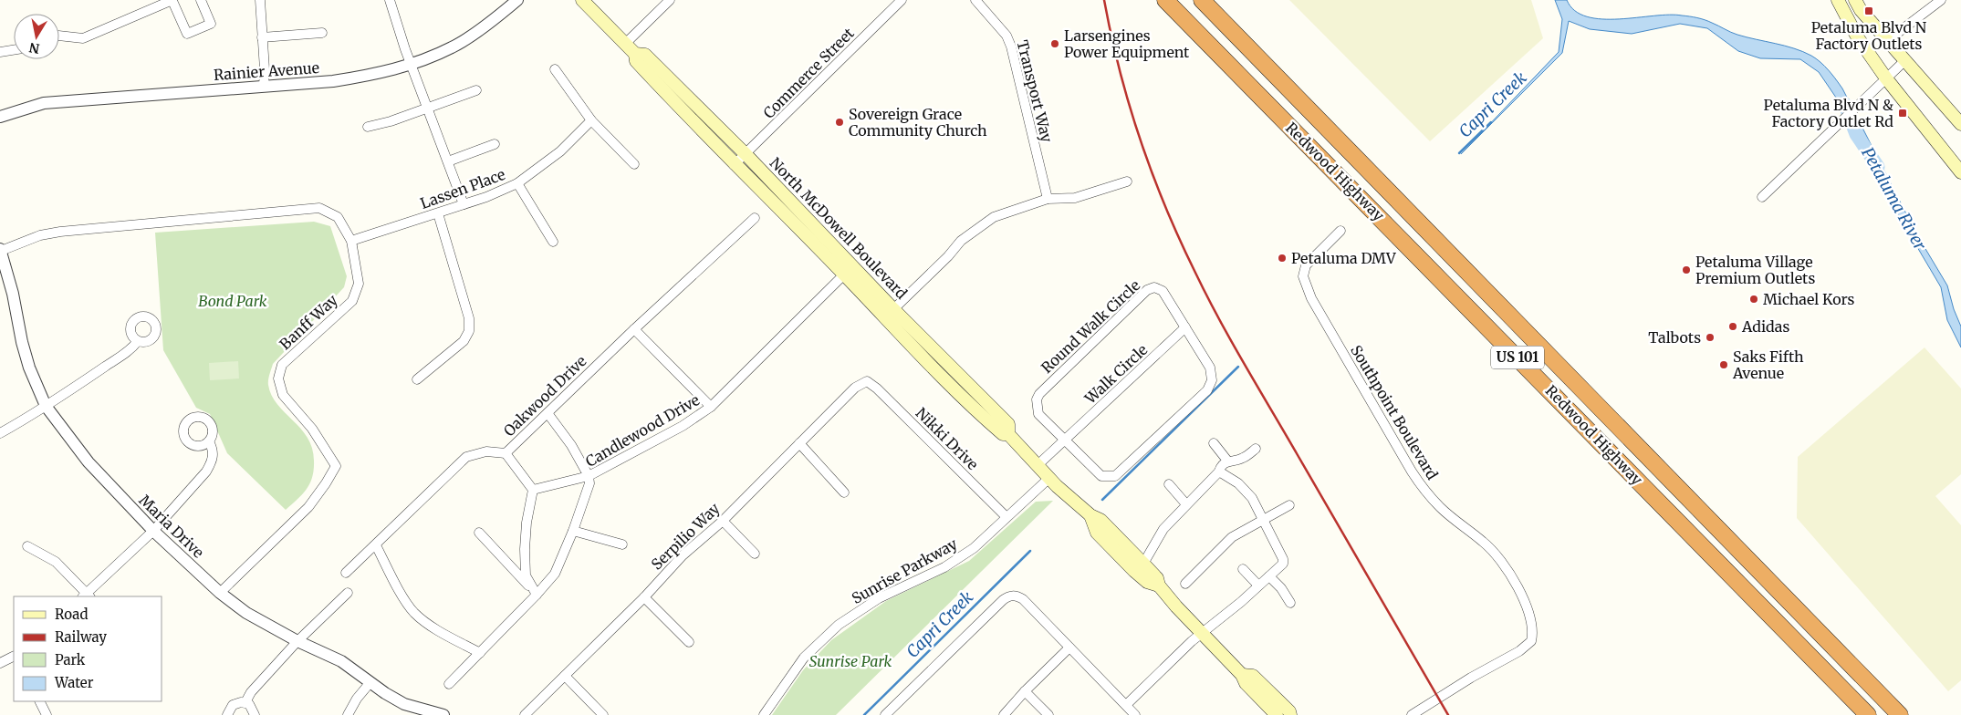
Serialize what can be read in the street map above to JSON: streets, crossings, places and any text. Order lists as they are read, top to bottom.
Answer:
{
  "streets": {
    "highway": ["Redwood Highway", "US 101"],
    "main road": ["North McDowell Boulevard"],
    "street": [
      "Rainier Avenue",
      "Commerce Street",
      "Transport Way",
      "Lassen Place",
      "Banff Way",
      "Round Walk Circle",
      "Walk Circle",
      "Oakwood Drive",
      "Southpoint Boulevard",
      "Candlewood Drive",
      "Nikki Drive",
      "Maria Drive",
      "Serpilio Way",
      "Sunrise Parkway"
    ]
  },
  "crossings": [
    ["Commerce Street", "North McDowell Boulevard"],
    ["Lassen Place", "Banff Way"],
    ["North McDowell Boulevard", "Candlewood Drive"],
    ["North McDowell Boulevard", "Sunrise Parkway"],
    ["Banff Way", "Maria Drive"],
    ["Round Walk Circle", "Walk Circle"],
    ["Nikki Drive", "Serpilio Way"],
    ["Nikki Drive", "Sunrise Parkway"]
  ],
  "water": ["Capri Creek", "Petaluma River"],
  "parks": ["Bond Park", "Sunrise Park"],
  "places": {
    "transit": ["Petaluma Blvd N Factory Outlets", "Petaluma Blvd N & Factory Outlet Rd"],
    "other": [
      "Larsengines Power Equipment",
      "Sovereign Grace Community Church",
      "Petaluma DMV",
      "Petaluma Village Premium Outlets",
      "Michael Kors",
      "Adidas",
      "Talbots",
      "Saks Fifth Avenue"
    ]
  },
  "legend": [
    "Road",
    "Railway",
    "Park",
    "Water"
  ],
  "north": "bottom"
}
